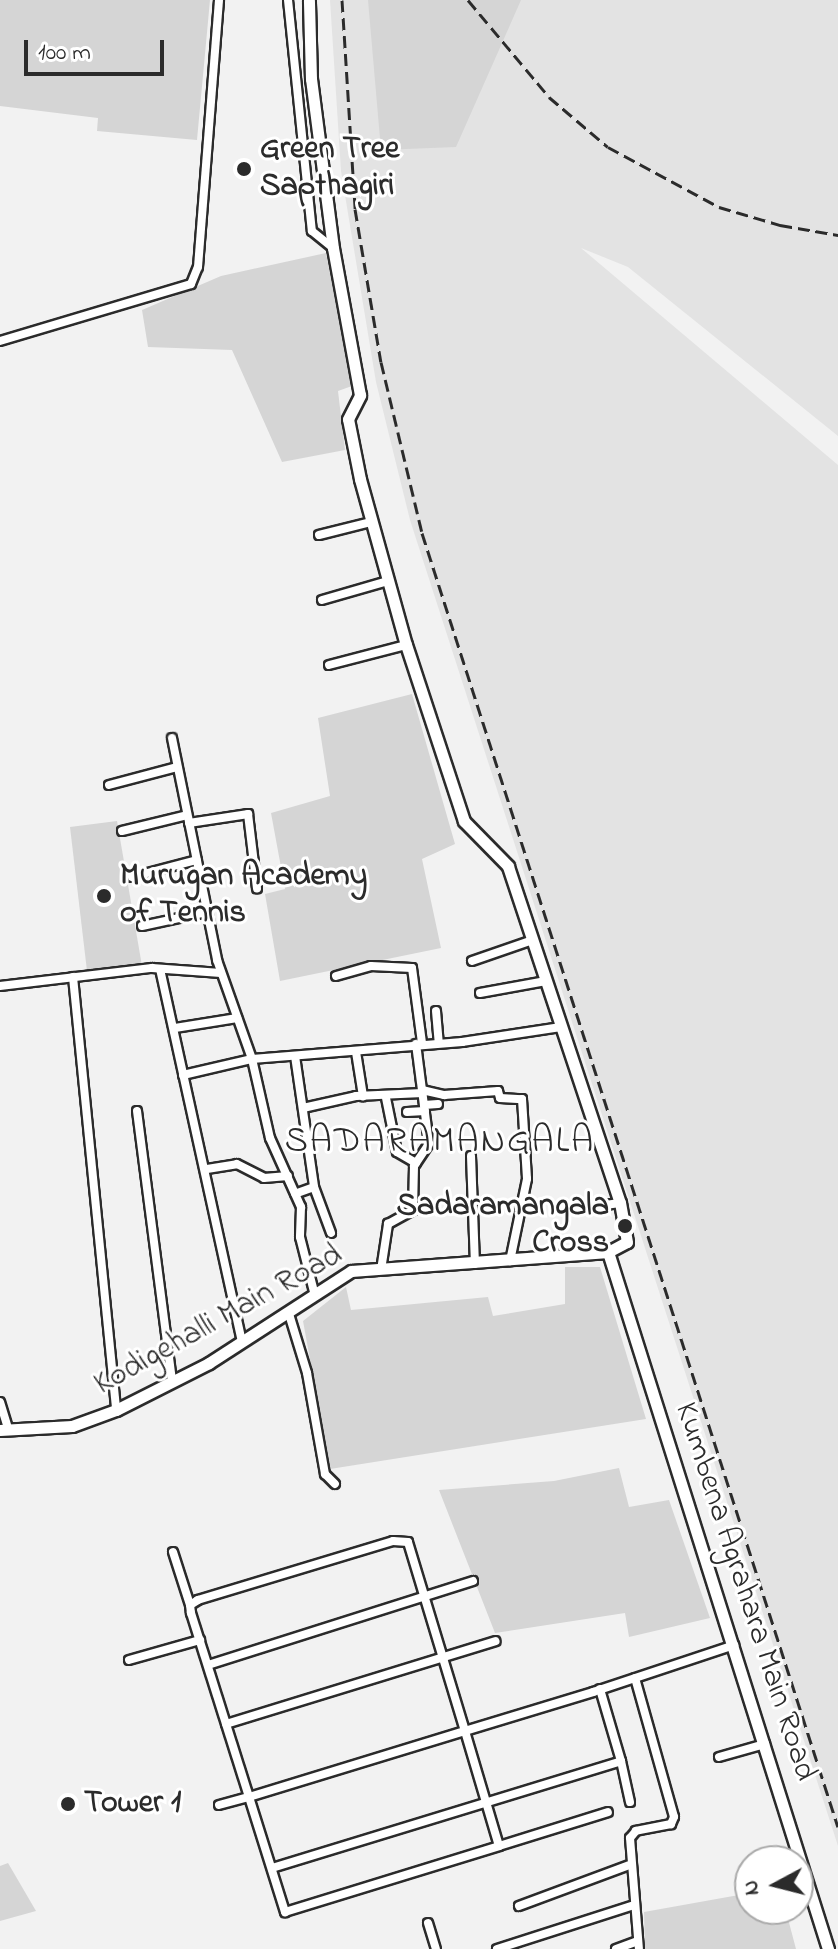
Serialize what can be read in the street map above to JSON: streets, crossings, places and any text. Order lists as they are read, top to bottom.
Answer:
{
  "streets": {
    "street": ["Kodigehalli Main Road", "Kumbena Agrahara Main Road"]
  },
  "crossings": [
    ["Kodigehalli Main Road", "Kumbena Agrahara Main Road"]
  ],
  "districts": ["SADARAMANGALA"],
  "places": [
    "Green Tree Sapthagiri",
    "Murugan Academy of Tennis",
    "Sadaramangala Cross",
    "Tower 1"
  ],
  "scale_bar": "100 m",
  "north": "left"
}
